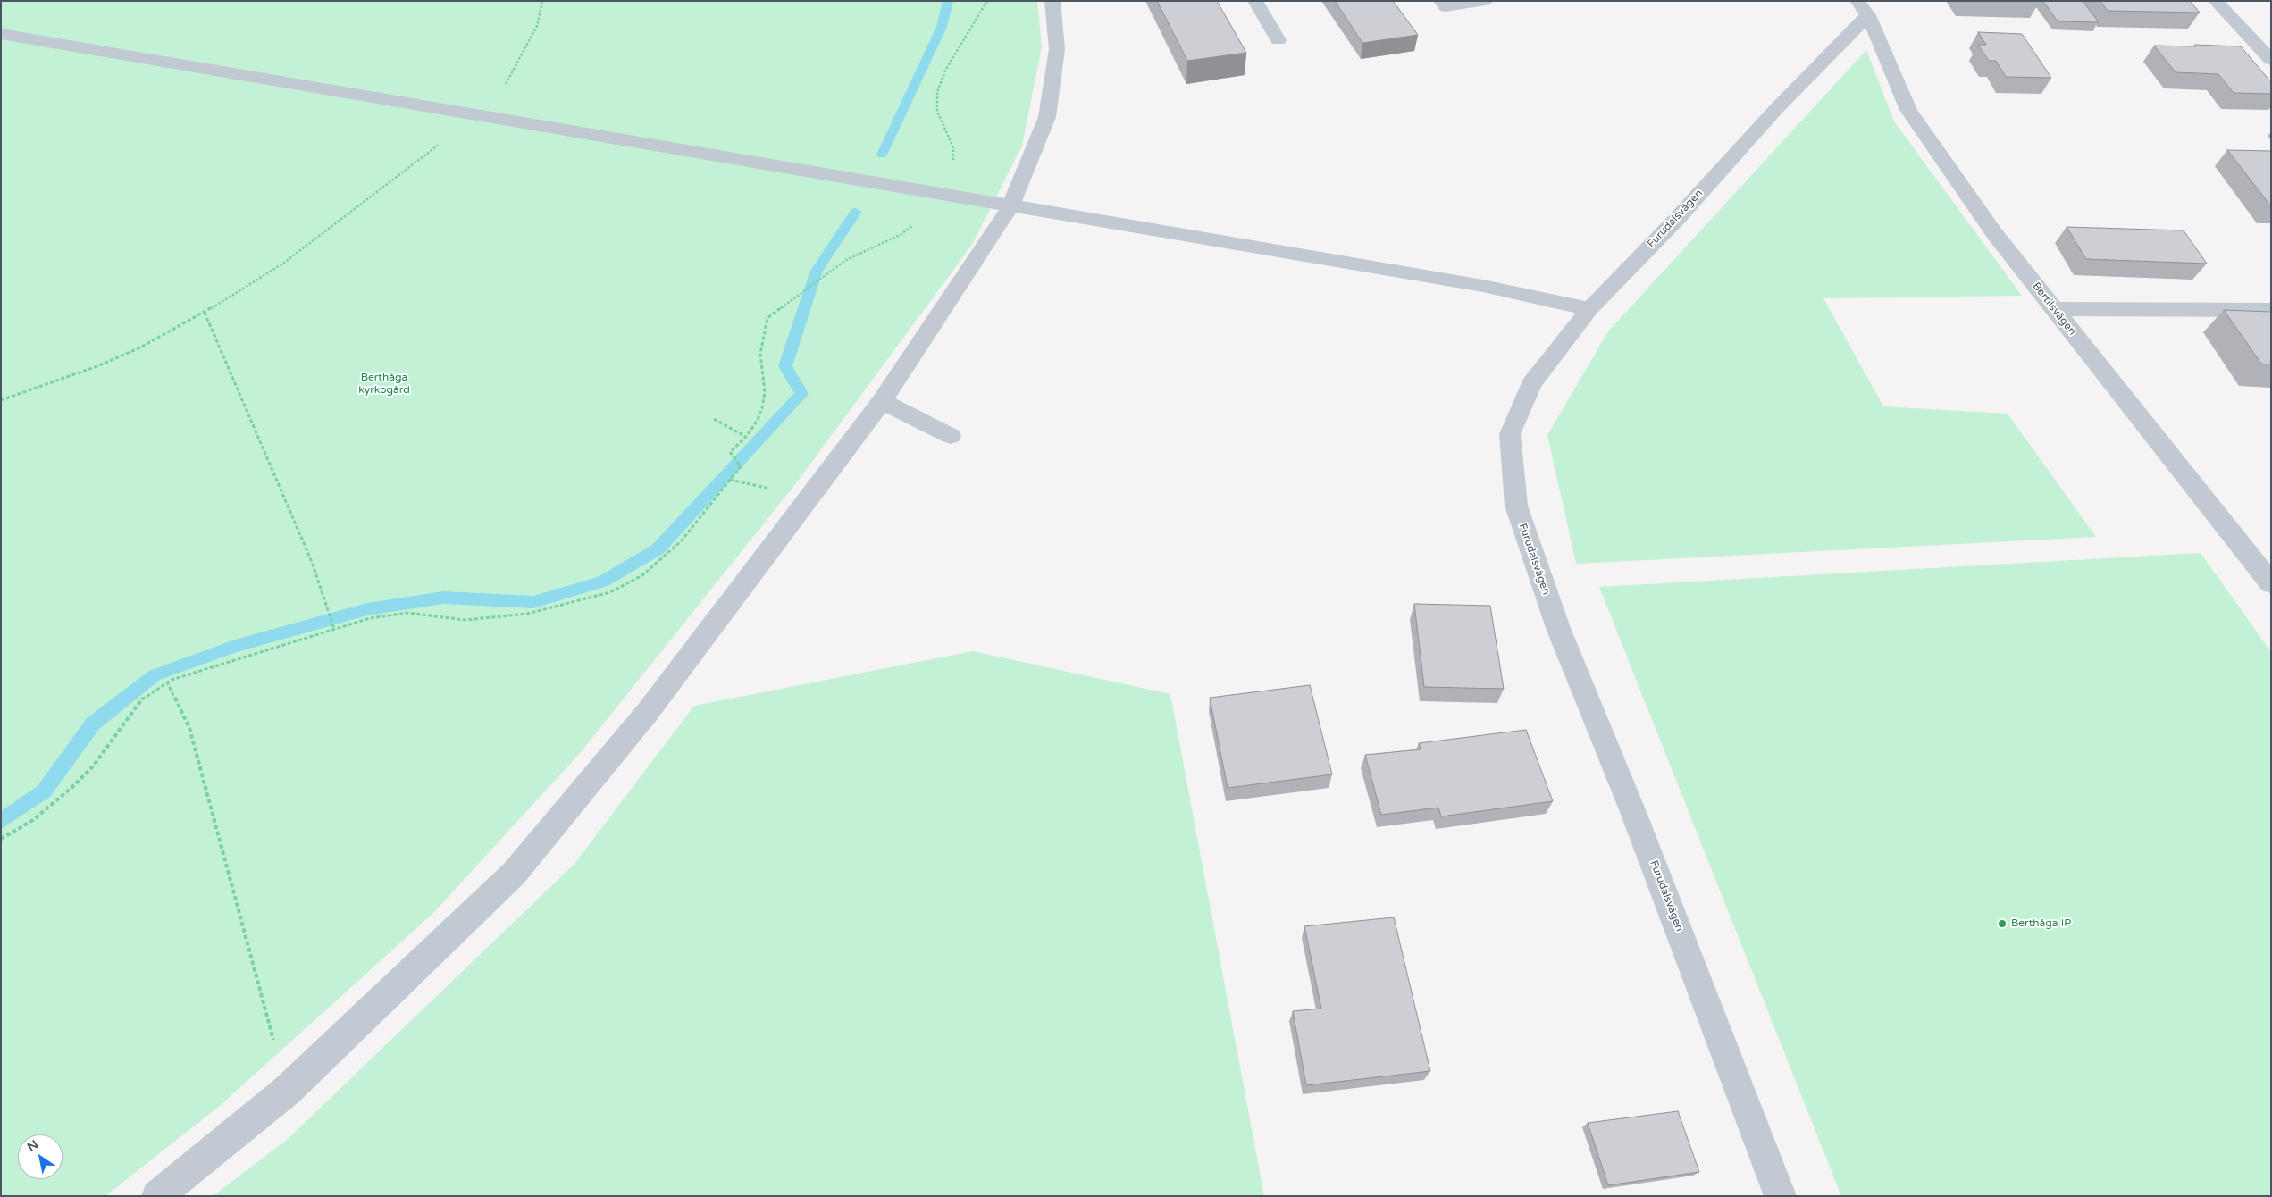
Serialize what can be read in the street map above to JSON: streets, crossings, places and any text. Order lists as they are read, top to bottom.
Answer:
{
  "streets": {
    "street": ["Furudalsvägen", "Bertilsvägen"]
  },
  "crossings": [
    ["Furudalsvägen", "Bertilsvägen"]
  ],
  "parks": ["Berthåga kyrkogård"],
  "places": ["Berthåga IP"],
  "north": "top left"
}
